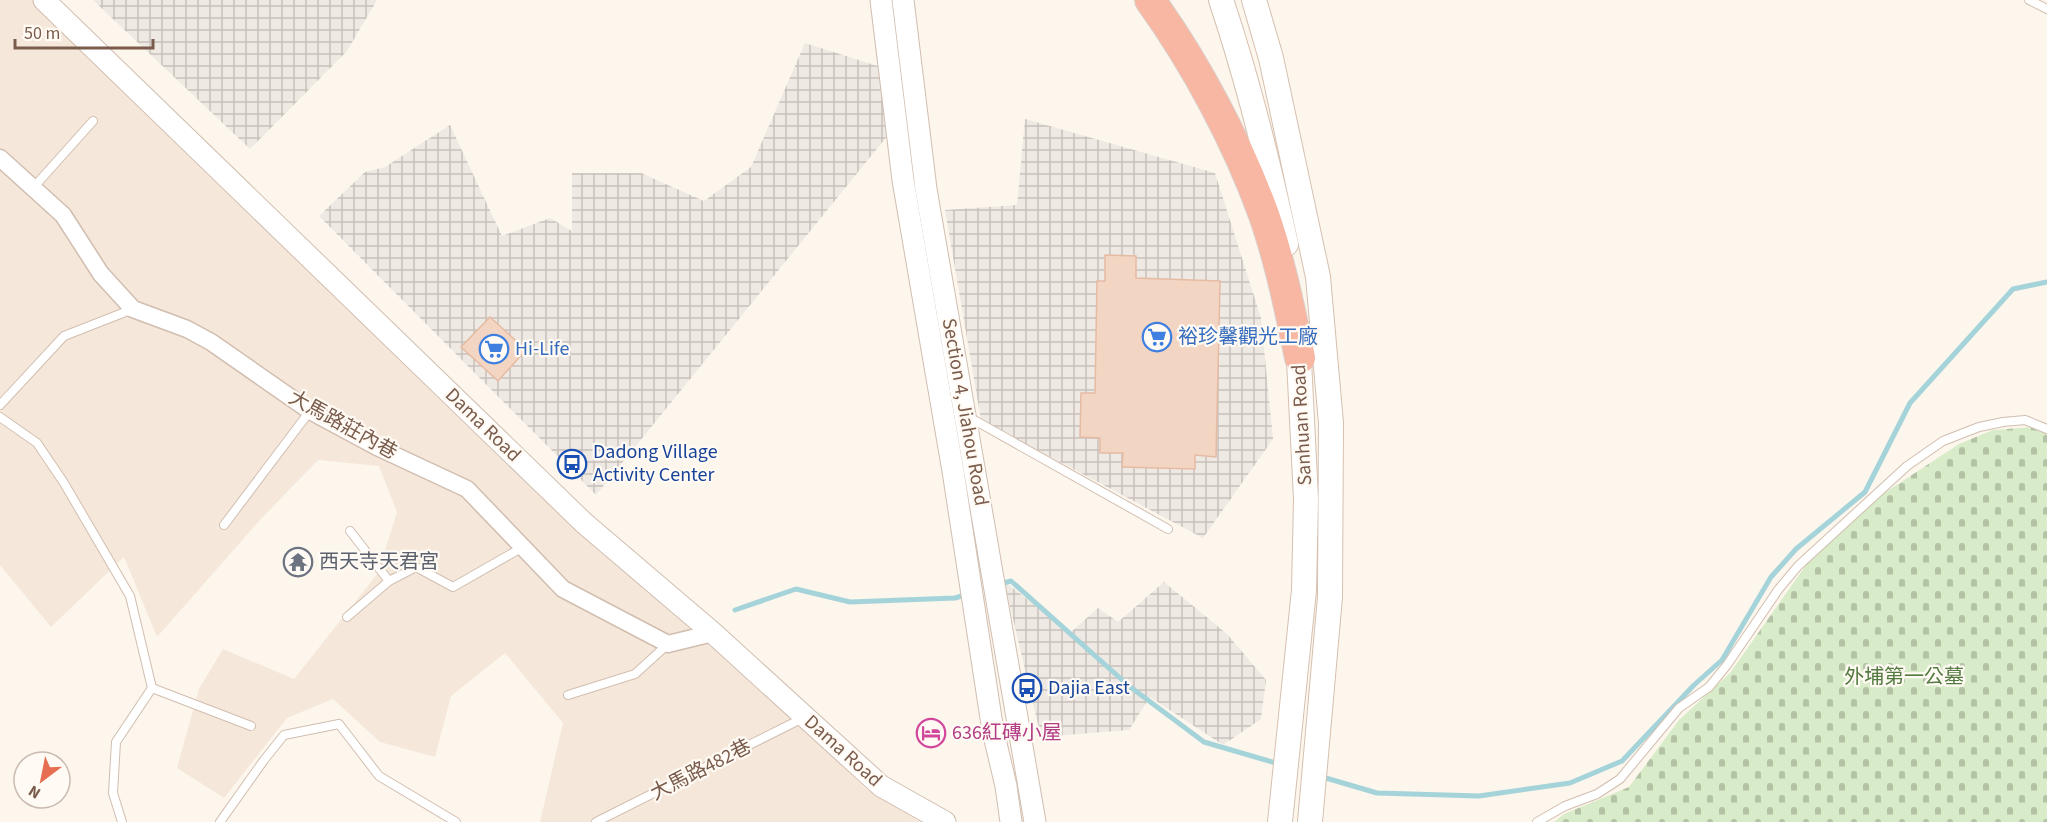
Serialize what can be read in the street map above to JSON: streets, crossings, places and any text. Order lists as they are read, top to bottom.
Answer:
{
  "streets": {
    "main road": ["Sanhuan Road"],
    "street": ["Section 4, Jiahou Road", "大馬路莊內巷", "Dama Road"],
    "lane": ["大馬路482巷"]
  },
  "crossings": [
    ["Dama Road", "大馬路482巷"]
  ],
  "parks": ["外埔第一公墓"],
  "places": {
    "supermarket": ["裕珍馨觀光工廠", "Hi-Life"],
    "bus stop": ["Dadong Village Activity Center", "Dajia East"],
    "temple": ["西天寺天君宮"],
    "hotel": ["636紅磚小屋"]
  },
  "scale_bar": "50 m",
  "north": "bottom left"
}
